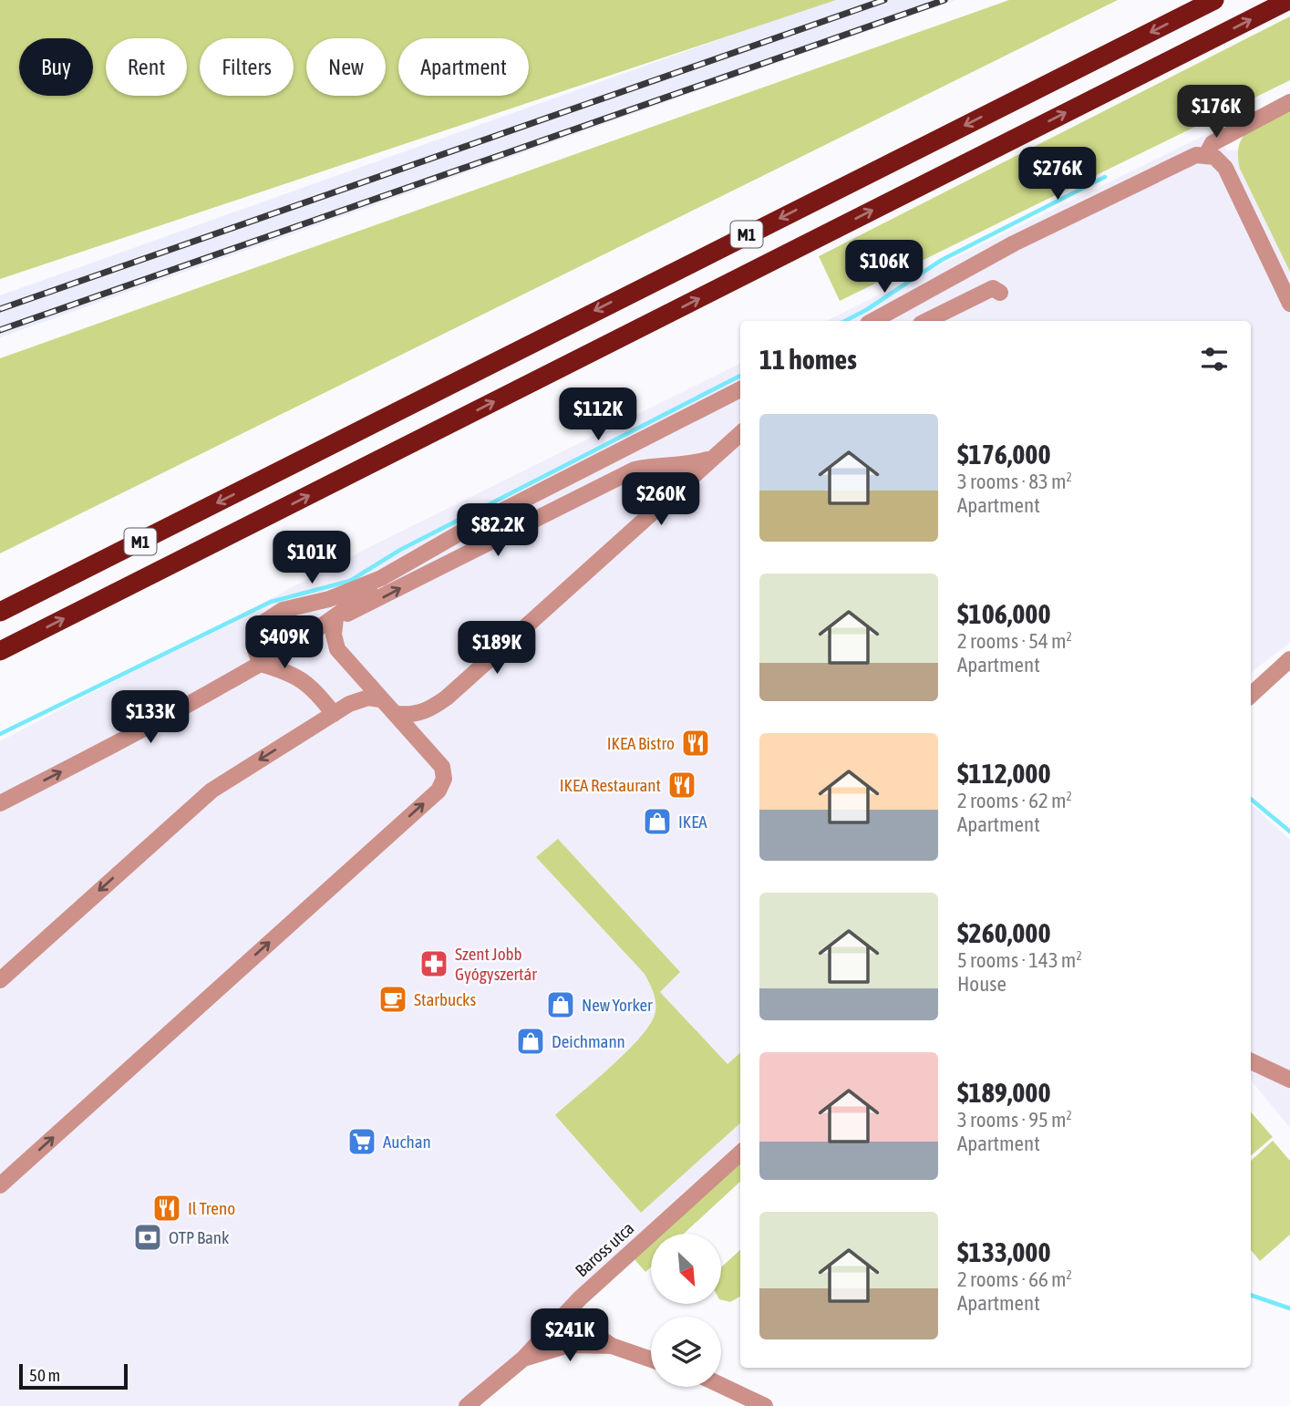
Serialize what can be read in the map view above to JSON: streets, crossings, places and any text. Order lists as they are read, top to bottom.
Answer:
{
  "streets": {
    "highway": ["M1"],
    "street": ["Baross utca"]
  },
  "places": {
    "restaurant": ["IKEA Bistro", "IKEA Restaurant", "Il Treno"],
    "shop": ["IKEA", "New Yorker", "Deichmann"],
    "pharmacy": ["Szent Jobb Gyógyszertár"],
    "cafe": ["Starbucks"],
    "supermarket": ["Auchan"],
    "bank": ["OTP Bank"]
  },
  "scale_bar": "50 m",
  "north": "bottom right",
  "page": {
    "chip": [
      "Buy",
      "Rent",
      "Filters",
      "New",
      "Apartment"
    ],
    "price": [
      "$176K",
      "$276K",
      "$106K",
      "$112K",
      "$260K",
      "$82.2K",
      "$101K",
      "$409K",
      "$189K",
      "$133K",
      "$241K"
    ],
    "heading": "11 homes",
    "list": [
      {
        "name": "$176,000",
        "note": "3 rooms · 83 m² · Apartment"
      },
      {
        "name": "$106,000",
        "note": "2 rooms · 54 m² · Apartment"
      },
      {
        "name": "$112,000",
        "note": "2 rooms · 62 m² · Apartment"
      },
      {
        "name": "$260,000",
        "note": "5 rooms · 143 m² · House"
      },
      {
        "name": "$189,000",
        "note": "3 rooms · 95 m² · Apartment"
      },
      {
        "name": "$133,000",
        "note": "2 rooms · 66 m² · Apartment"
      }
    ],
    "scale": "50 m"
  }
}
